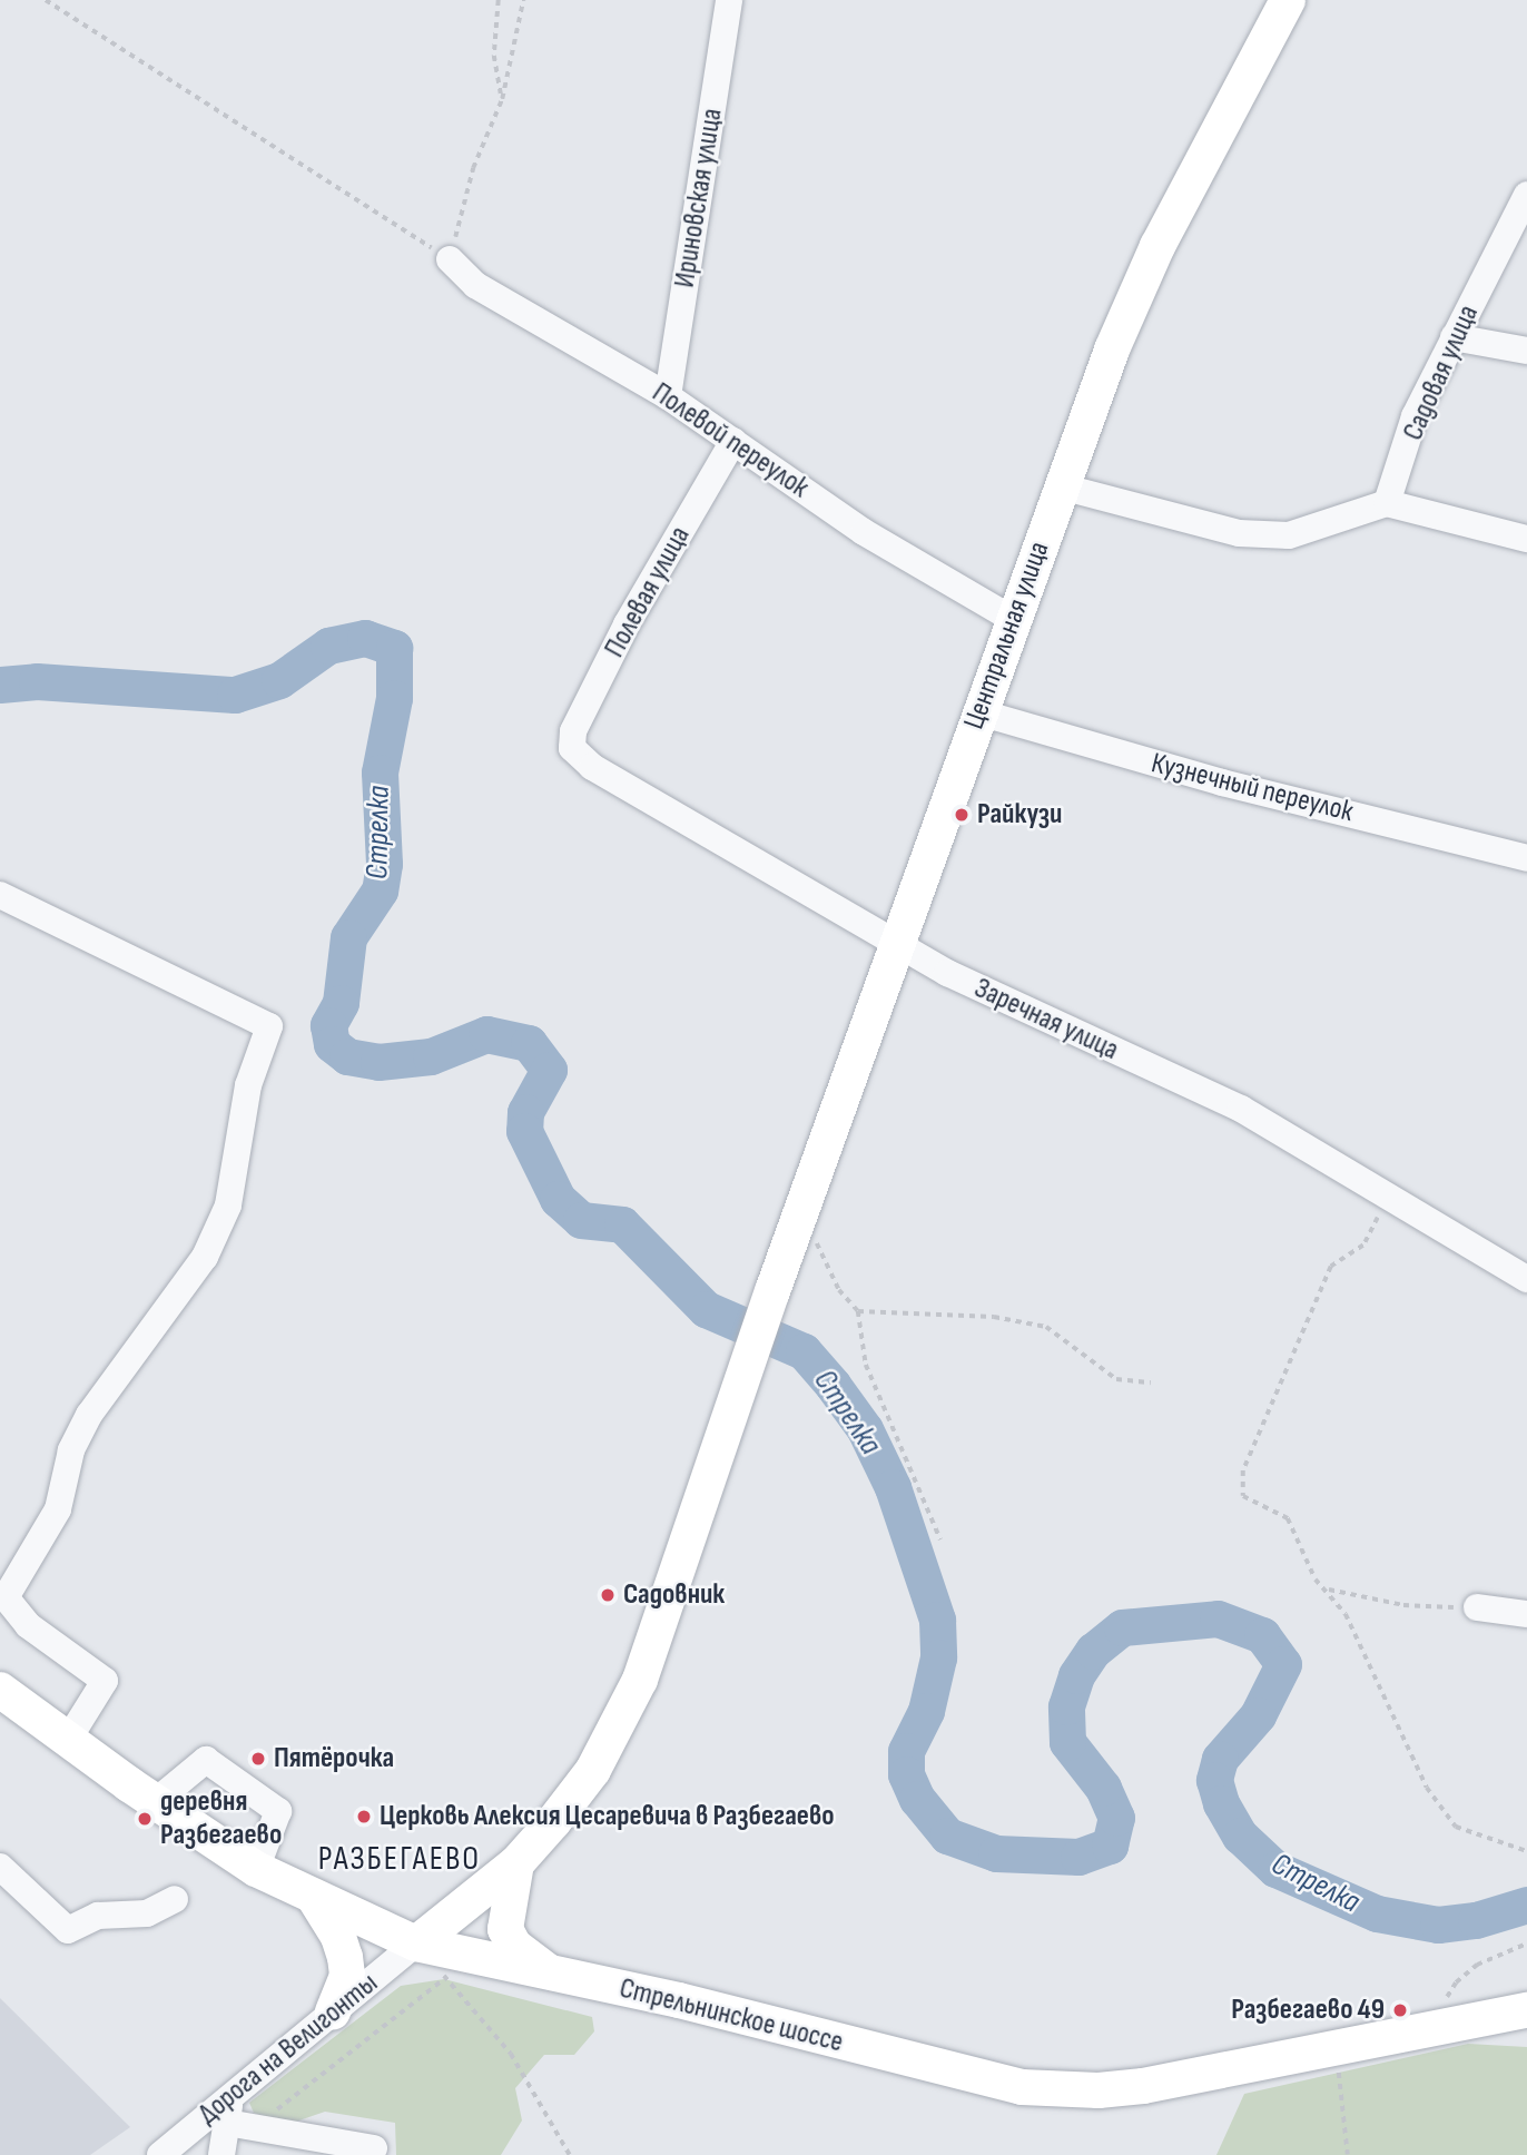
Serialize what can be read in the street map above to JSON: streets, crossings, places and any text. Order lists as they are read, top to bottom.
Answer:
{
  "streets": {
    "main road": ["Центральная улица", "Стрельнинское шоссе"],
    "street": [
      "Ириновская улица",
      "Садовая улица",
      "Полевой переулок",
      "Полевая улица",
      "Кузнечный переулок",
      "Заречная улица",
      "Дорога на Велигонты"
    ]
  },
  "crossings": [
    ["Ириновская улица", "Полевой переулок"],
    ["Полевой переулок", "Полевая улица"],
    ["Полевой переулок", "Центральная улица"],
    ["Полевая улица", "Заречная улица"],
    ["Центральная улица", "Кузнечный переулок"],
    ["Центральная улица", "Заречная улица"],
    ["Центральная улица", "Стрельнинское шоссе"],
    ["Центральная улица", "Дорога на Велигонты"],
    ["Стрельнинское шоссе", "Дорога на Велигонты"]
  ],
  "districts": ["РАЗБЕГАЕВО"],
  "water": ["Стрелка"],
  "places": [
    "Райкузи",
    "Садовник",
    "Пятёрочка",
    "Церковь Алексия Цесаревича в Разбегаево",
    "деревня Разбегаево",
    "Разбегаево 49"
  ]
}
